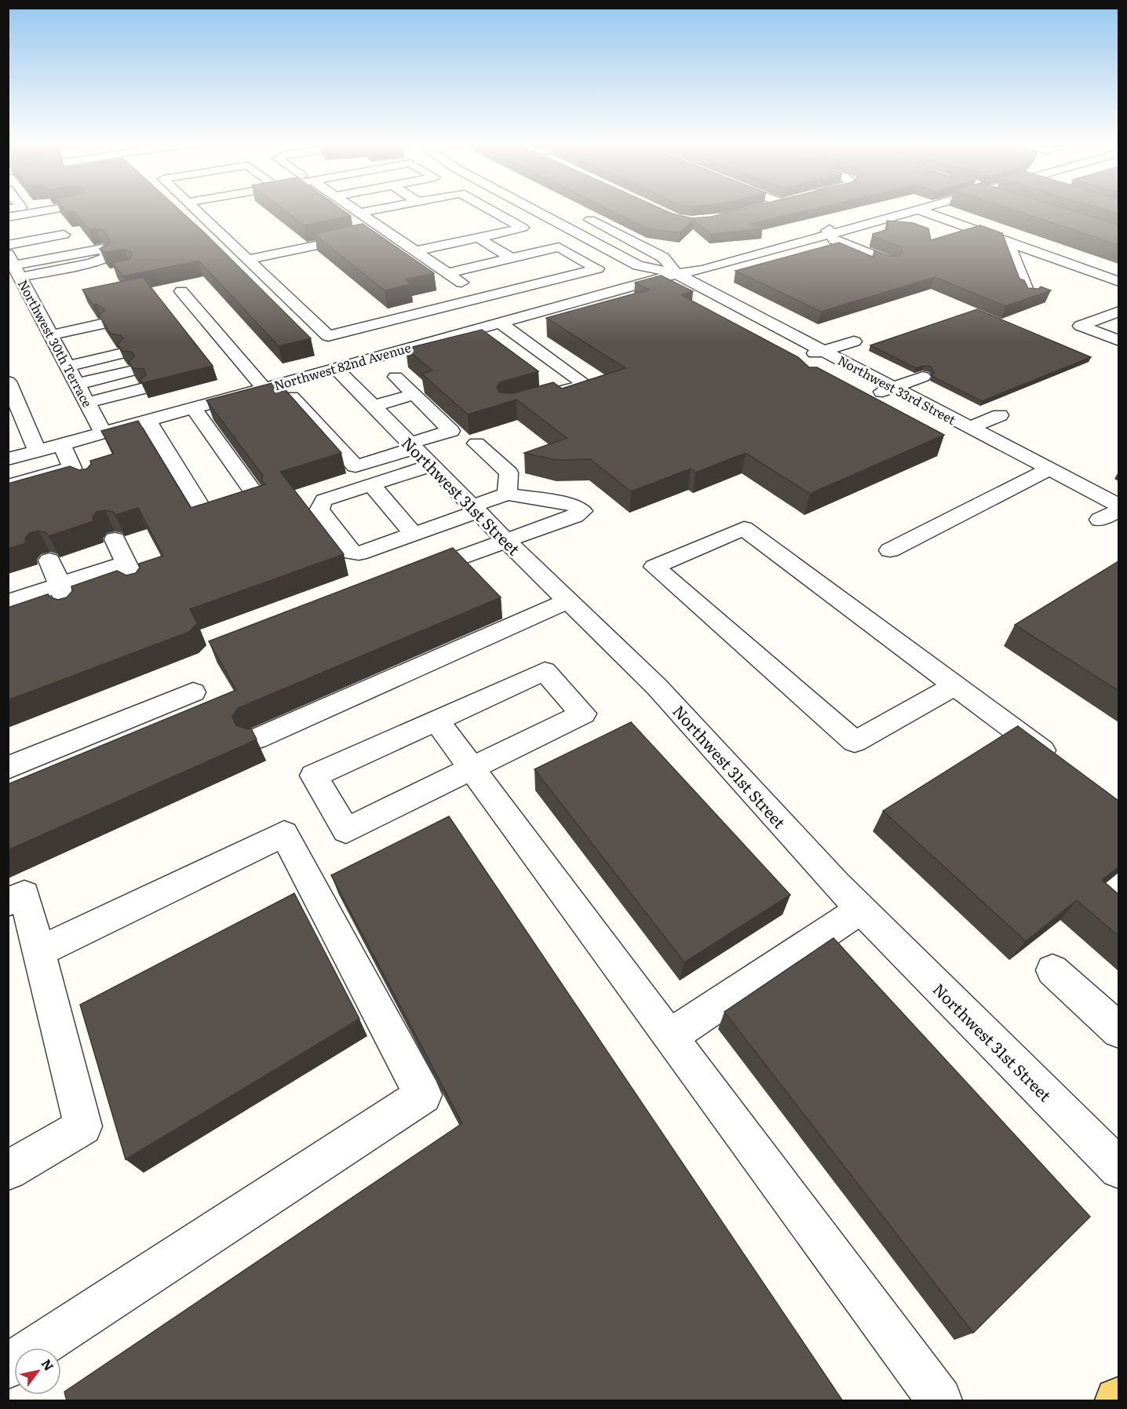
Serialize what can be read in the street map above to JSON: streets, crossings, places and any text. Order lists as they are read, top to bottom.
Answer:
{
  "streets": {
    "street": [
      "Northwest 30th Terrace",
      "Northwest 82nd Avenue",
      "Northwest 33rd Street",
      "Northwest 31st Street"
    ]
  },
  "crossings": [
    ["Northwest 30th Terrace", "Northwest 82nd Avenue"],
    ["Northwest 82nd Avenue", "Northwest 33rd Street"],
    ["Northwest 82nd Avenue", "Northwest 31st Street"]
  ],
  "north": "top right"
}
